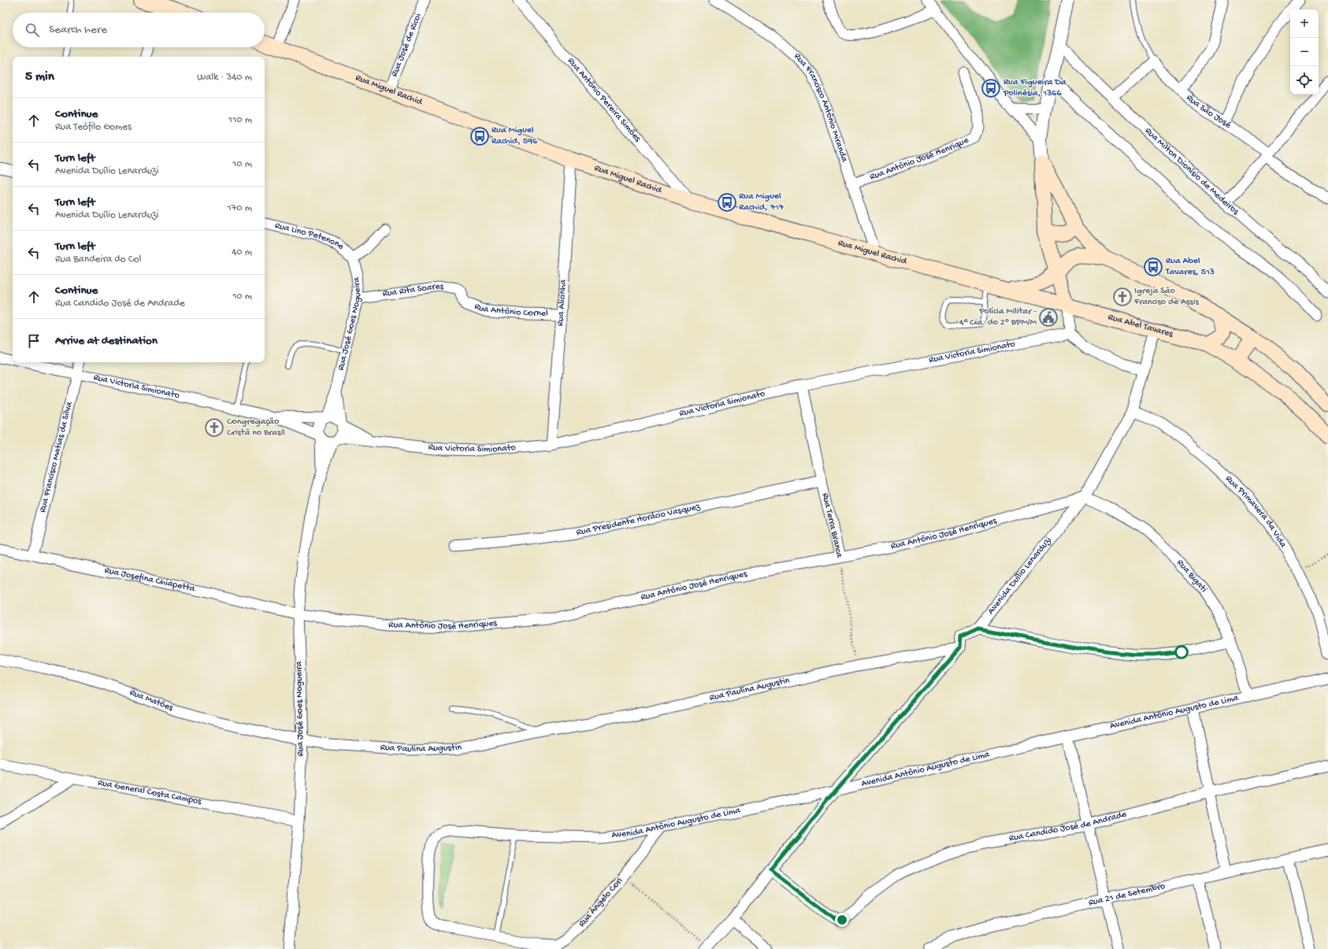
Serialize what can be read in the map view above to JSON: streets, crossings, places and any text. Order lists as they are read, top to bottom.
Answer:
{
  "streets": {
    "main road": ["Rua Miguel Rachid", "Rua Abel Tavares"],
    "street": [
      "Rua José de Ricoi",
      "Rua Antônio Pereira Simões",
      "Rua Francisco Antônio Miranda",
      "Rua São José",
      "Rua Antônio José Henrique",
      "Rua Milton Dionísio de Medeiros",
      "Rua Lino Petenone",
      "Rua Rita Soares",
      "Rua Alicinha",
      "Rua Antônio Cornel",
      "Rua José Goes Nogueira",
      "Rua Victoria Simionato",
      "Rua Francisco Matias da Silva",
      "Rua Primavera da Vida",
      "Rua Presidente Horácio Vasquez",
      "Rua Terra Branca",
      "Rua Antônio José Henriques",
      "Avenida Duílio Lenarduzi",
      "Rua Bigati",
      "Rua Josefina Chiapetta",
      "Rua Paulina Augustin",
      "Rua Matões",
      "Avenida Antônio Augusto de Lima",
      "Rua General Costa Campos",
      "Rua Candido José de Andrade",
      "Rua 21 de Setembro",
      "Rua Ângelo Cori"
    ]
  },
  "crossings": [
    ["Rua José de Ricoi", "Rua Miguel Rachid"],
    ["Rua Miguel Rachid", "Rua Antônio Pereira Simões"],
    ["Rua Miguel Rachid", "Rua Francisco Antônio Miranda"],
    ["Rua Miguel Rachid", "Rua Alicinha"],
    ["Rua Miguel Rachid", "Rua Abel Tavares"],
    ["Rua Francisco Antônio Miranda", "Rua Antônio José Henrique"],
    ["Rua Lino Petenone", "Rua José Goes Nogueira"],
    ["Rua Rita Soares", "Rua Antônio Cornel"],
    ["Rua Rita Soares", "Rua José Goes Nogueira"],
    ["Rua Alicinha", "Rua Antônio Cornel"],
    ["Rua Alicinha", "Rua Victoria Simionato"],
    ["Rua José Goes Nogueira", "Rua Antônio José Henriques"],
    ["Rua José Goes Nogueira", "Rua Josefina Chiapetta"],
    ["Rua José Goes Nogueira", "Rua Paulina Augustin"],
    ["Rua José Goes Nogueira", "Rua Matões"],
    ["Rua José Goes Nogueira", "Rua General Costa Campos"],
    ["Rua Abel Tavares", "Avenida Duílio Lenarduzi"],
    ["Rua Victoria Simionato", "Rua Francisco Matias da Silva"],
    ["Rua Victoria Simionato", "Rua Terra Branca"],
    ["Rua Francisco Matias da Silva", "Rua Josefina Chiapetta"],
    ["Rua Primavera da Vida", "Avenida Duílio Lenarduzi"],
    ["Rua Presidente Horácio Vasquez", "Rua Terra Branca"],
    ["Rua Terra Branca", "Rua Antônio José Henriques"],
    ["Rua Terra Branca", "Rua Paulina Augustin"],
    ["Rua Antônio José Henriques", "Avenida Duílio Lenarduzi"],
    ["Rua Antônio José Henriques", "Rua Bigati"],
    ["Rua Antônio José Henriques", "Rua Josefina Chiapetta"],
    ["Avenida Duílio Lenarduzi", "Rua Bigati"],
    ["Avenida Duílio Lenarduzi", "Rua Paulina Augustin"],
    ["Avenida Duílio Lenarduzi", "Avenida Antônio Augusto de Lima"],
    ["Avenida Duílio Lenarduzi", "Rua Candido José de Andrade"],
    ["Rua Bigati", "Avenida Antônio Augusto de Lima"],
    ["Rua Paulina Augustin", "Rua Matões"],
    ["Avenida Antônio Augusto de Lima", "Rua Ângelo Cori"]
  ],
  "places": {
    "bus stop": [
      "Rua Figueira Da Polinésia, 1366",
      "Rua Miguel Rachid, 596",
      "Rua Miguel Rachid, 717",
      "Rua Abel Tavares, 513"
    ],
    "church": ["Igreja São Franciso de Assis", "Congregação Cristã no Brasil"],
    "public building": ["Polícia Militar - 4ª Cia. do 2º BPM/M"]
  },
  "page": {
    "map_buttons": ["+", "−"],
    "search": "Search here",
    "heading": ["5 min", "Walk · 340 m"],
    "list": [
      ["Continue", "Rua Teófilo Gomes", "110 m"],
      ["Turn left", "Avenida Duílio Lenarduzi", "10 m"],
      ["Turn left", "Avenida Duílio Lenarduzi", "170 m"],
      ["Turn left", "Rua Bandeira do Col", "40 m"],
      ["Continue", "Rua Candido José de Andrade", "10 m"],
      "Arrive at destination"
    ]
  }
}
